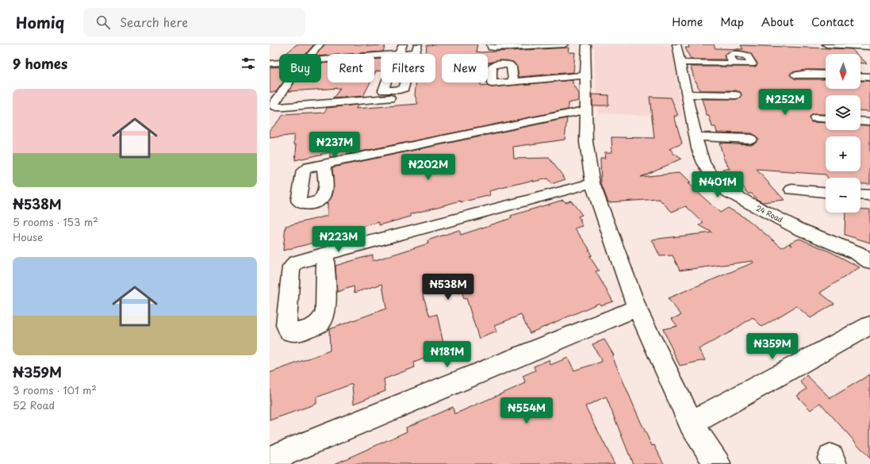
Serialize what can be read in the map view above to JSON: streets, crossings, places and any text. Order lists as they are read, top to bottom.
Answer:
{
  "streets": {
    "street": ["24 Road"]
  },
  "north": "bottom",
  "page": {
    "header": "Homiq",
    "search": "Search here",
    "nav": [
      "Home",
      "Map",
      "About",
      "Contact"
    ],
    "heading": "9 homes",
    "map_buttons": ["+", "−"],
    "chip": [
      "Buy",
      "Rent",
      "Filters",
      "New"
    ],
    "list": [
      {
        "name": "₦538M",
        "note": "5 rooms · 153 m² · House"
      },
      {
        "name": "₦359M",
        "note": "3 rooms · 101 m² · 52 Road"
      }
    ],
    "price": [
      "₦252M",
      "₦237M",
      "₦202M",
      "₦401M",
      "₦223M",
      "₦538M",
      "₦359M",
      "₦181M",
      "₦554M"
    ]
  }
}
